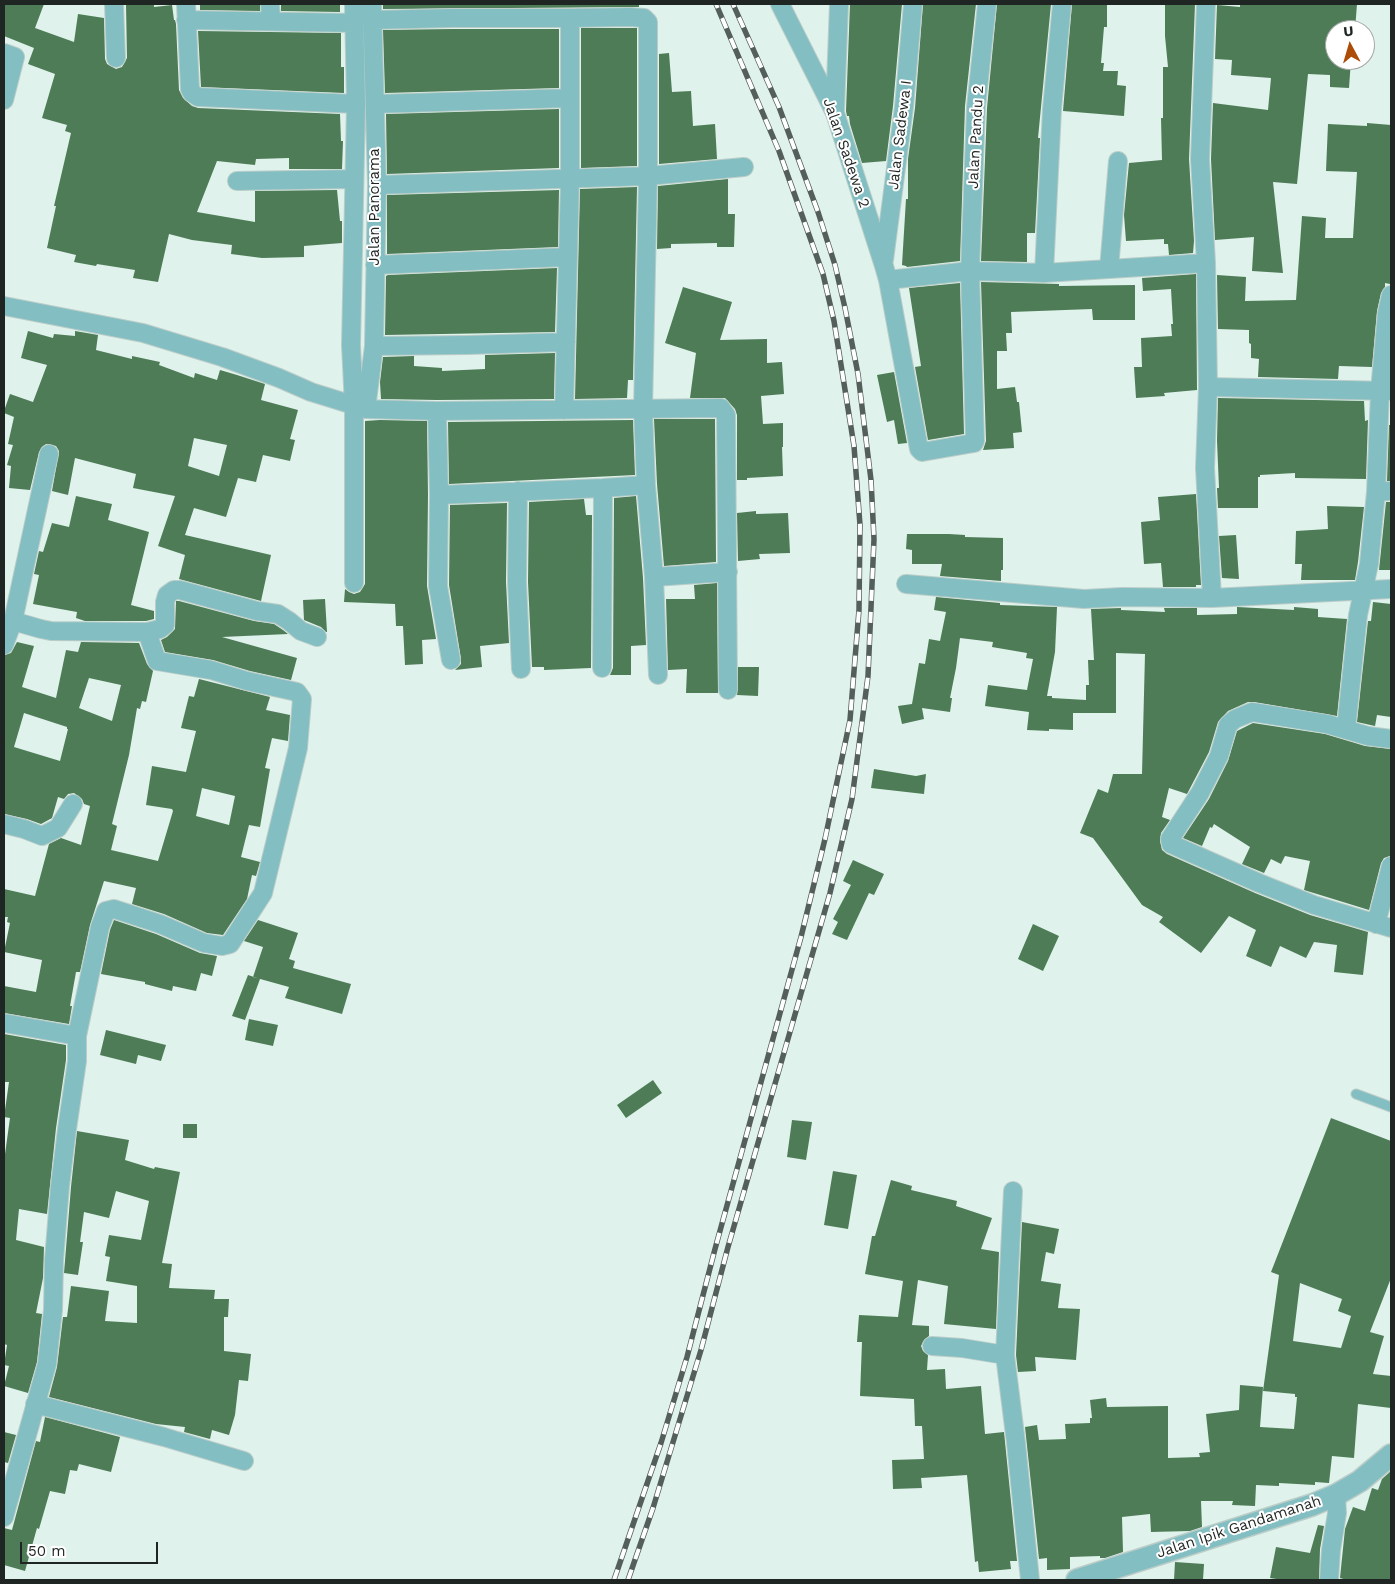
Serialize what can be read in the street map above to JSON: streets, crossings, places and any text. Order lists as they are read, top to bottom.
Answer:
{
  "streets": {
    "street": [
      "Jalan Sadewa I",
      "Jalan Pandu 2",
      "Jalan Sadewa 2",
      "Jalan Panorama",
      "Jalan Ipik Gandamanah"
    ]
  },
  "crossings": [
    ["Jalan Sadewa I", "Jalan Pandu 2"],
    ["Jalan Sadewa I", "Jalan Sadewa 2"],
    ["Jalan Pandu 2", "Jalan Sadewa 2"]
  ],
  "scale_bar": "50 m",
  "north": "top"
}
